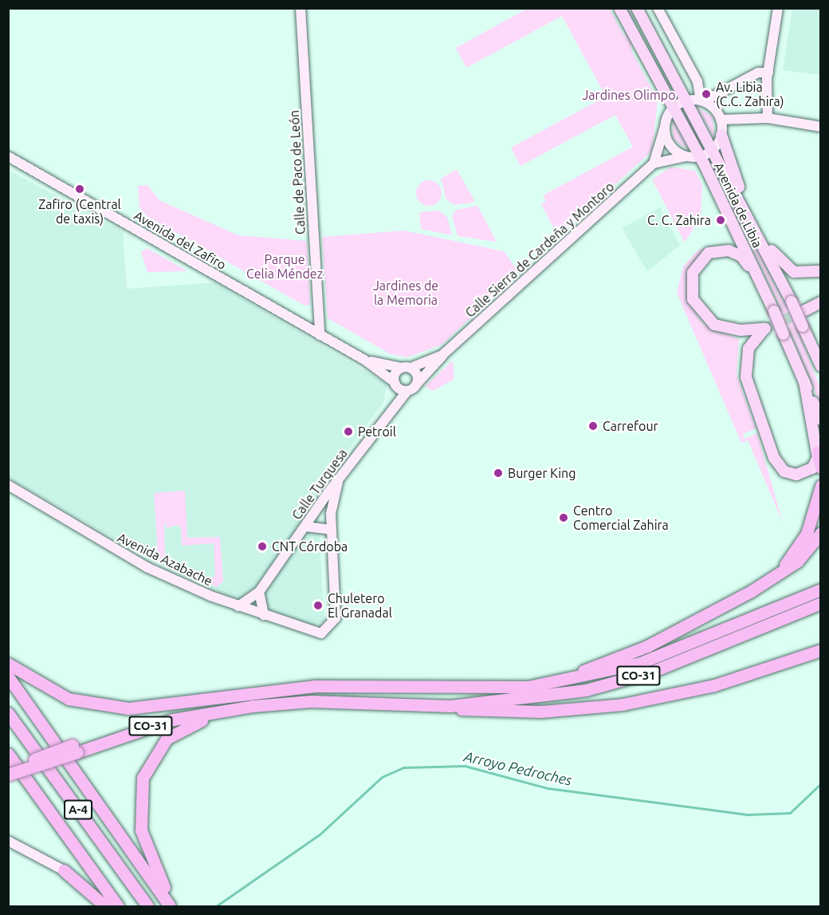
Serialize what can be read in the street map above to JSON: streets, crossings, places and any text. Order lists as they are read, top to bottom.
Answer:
{
  "streets": {
    "highway": ["CO-31", "A-4"],
    "main road": ["Avenida de Libia"],
    "street": [
      "Calle de Paco de León",
      "Avenida del Zafiro",
      "Calle Sierra de Cardeña y Montoro",
      "Calle Turquesa",
      "Avenida Azabache"
    ]
  },
  "crossings": [
    ["Calle de Paco de León", "Avenida del Zafiro"],
    ["Avenida de Libia", "Calle Sierra de Cardeña y Montoro"],
    ["Avenida del Zafiro", "Calle Sierra de Cardeña y Montoro"],
    ["Avenida del Zafiro", "Calle Turquesa"],
    ["Calle Sierra de Cardeña y Montoro", "Calle Turquesa"],
    ["Calle Turquesa", "Avenida Azabache"]
  ],
  "water": ["Arroyo Pedroches"],
  "parks": ["Jardines Olimpo", "Parque Celia Méndez", "Jardines de la Memoria"],
  "places": [
    "Av. Libia (C.C. Zahira)",
    "Zafiro (Central de taxis)",
    "C. C. Zahira",
    "Carrefour",
    "Petroil",
    "Burger King",
    "Centro Comercial Zahira",
    "CNT Córdoba",
    "Chuletero El Granadal"
  ]
}
